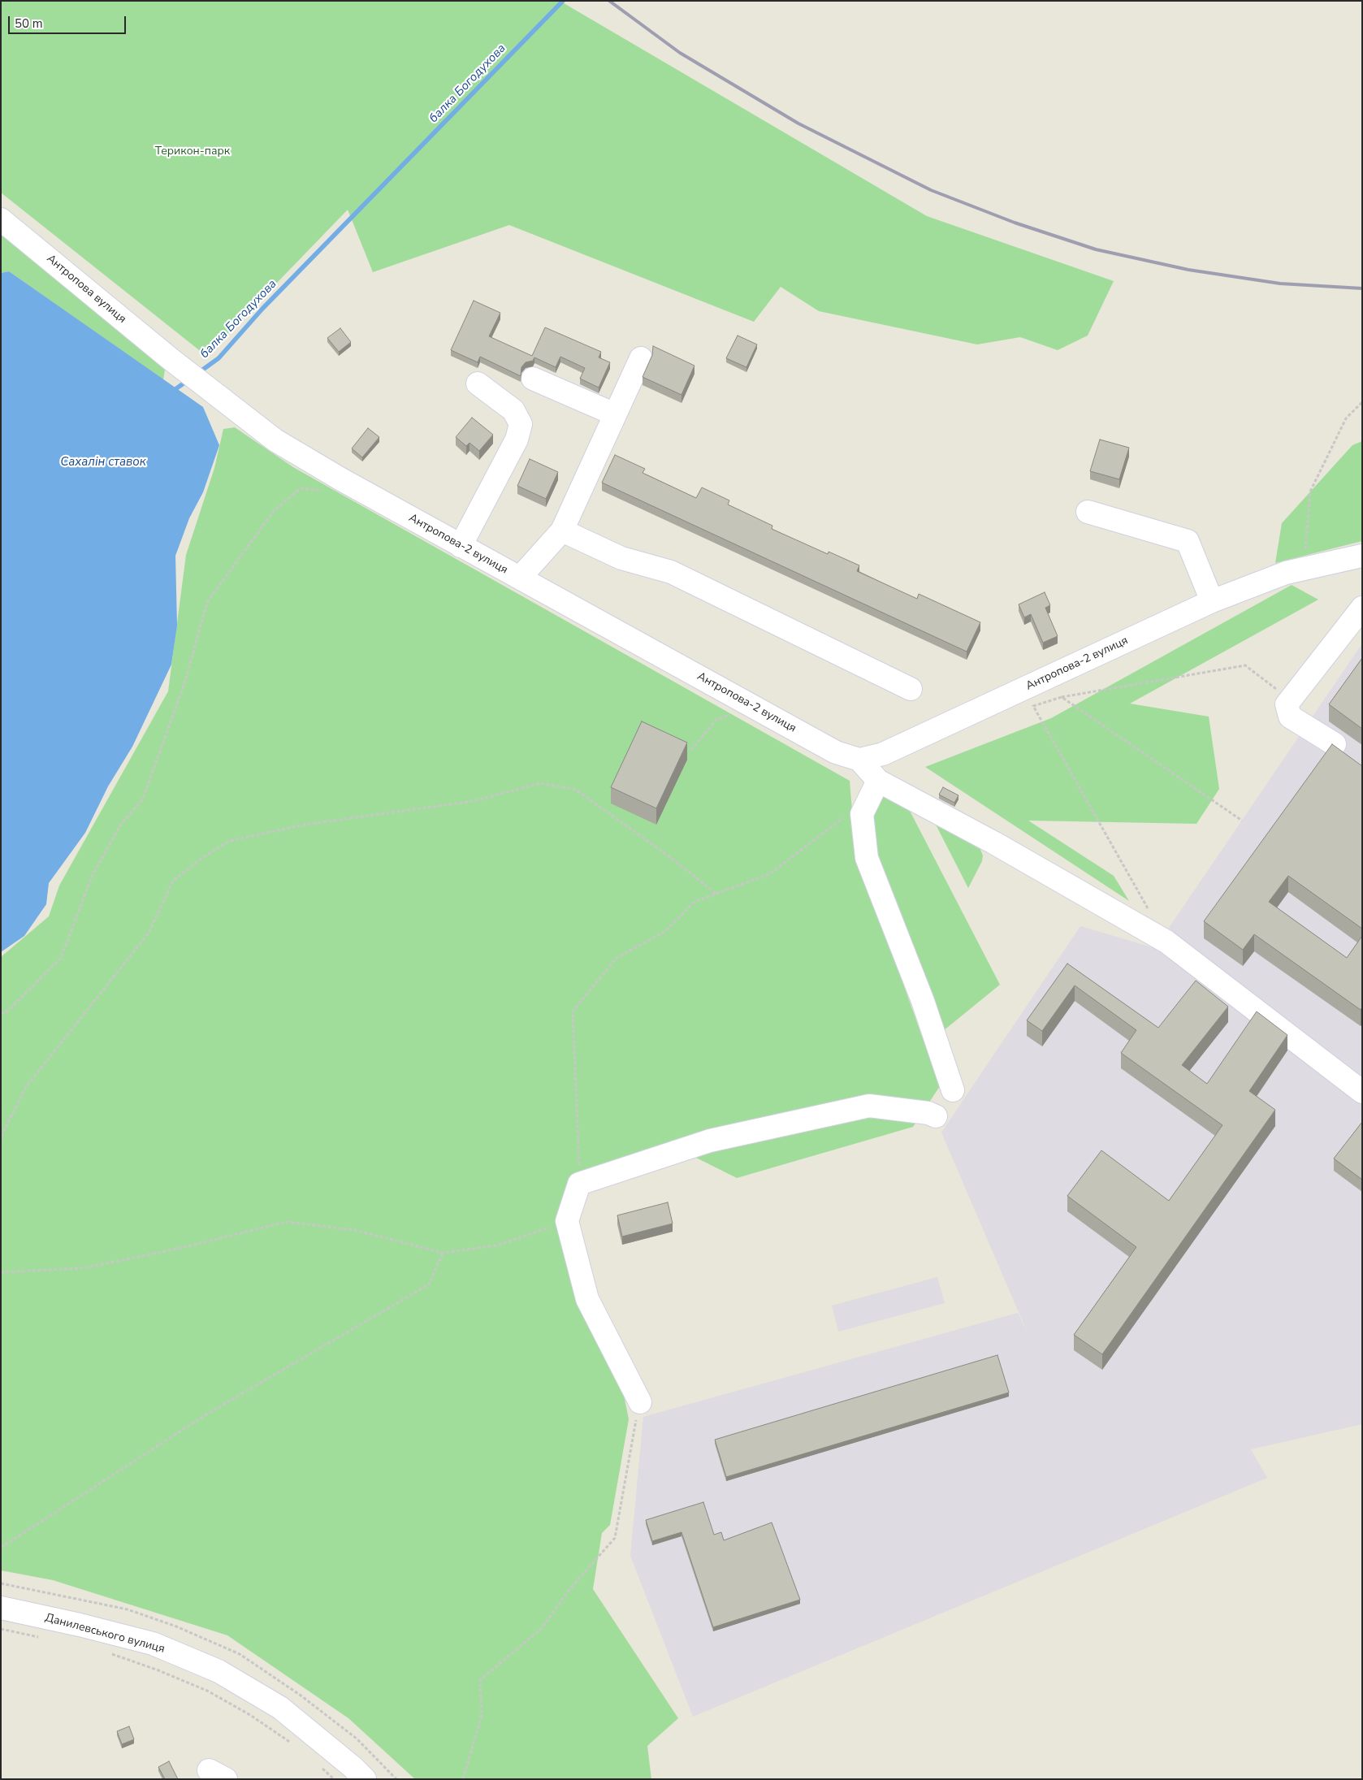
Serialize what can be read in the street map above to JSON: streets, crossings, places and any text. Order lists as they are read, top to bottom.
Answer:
{
  "streets": {
    "street": ["Антропова вулиця", "Антропова-2 вулиця", "Данилевського вулиця"]
  },
  "crossings": [
    ["Антропова вулиця", "Антропова-2 вулиця"]
  ],
  "water": ["балка Богодухова", "Сахалін ставок"],
  "parks": ["Терикон-парк"],
  "scale_bar": "50 m"
}
